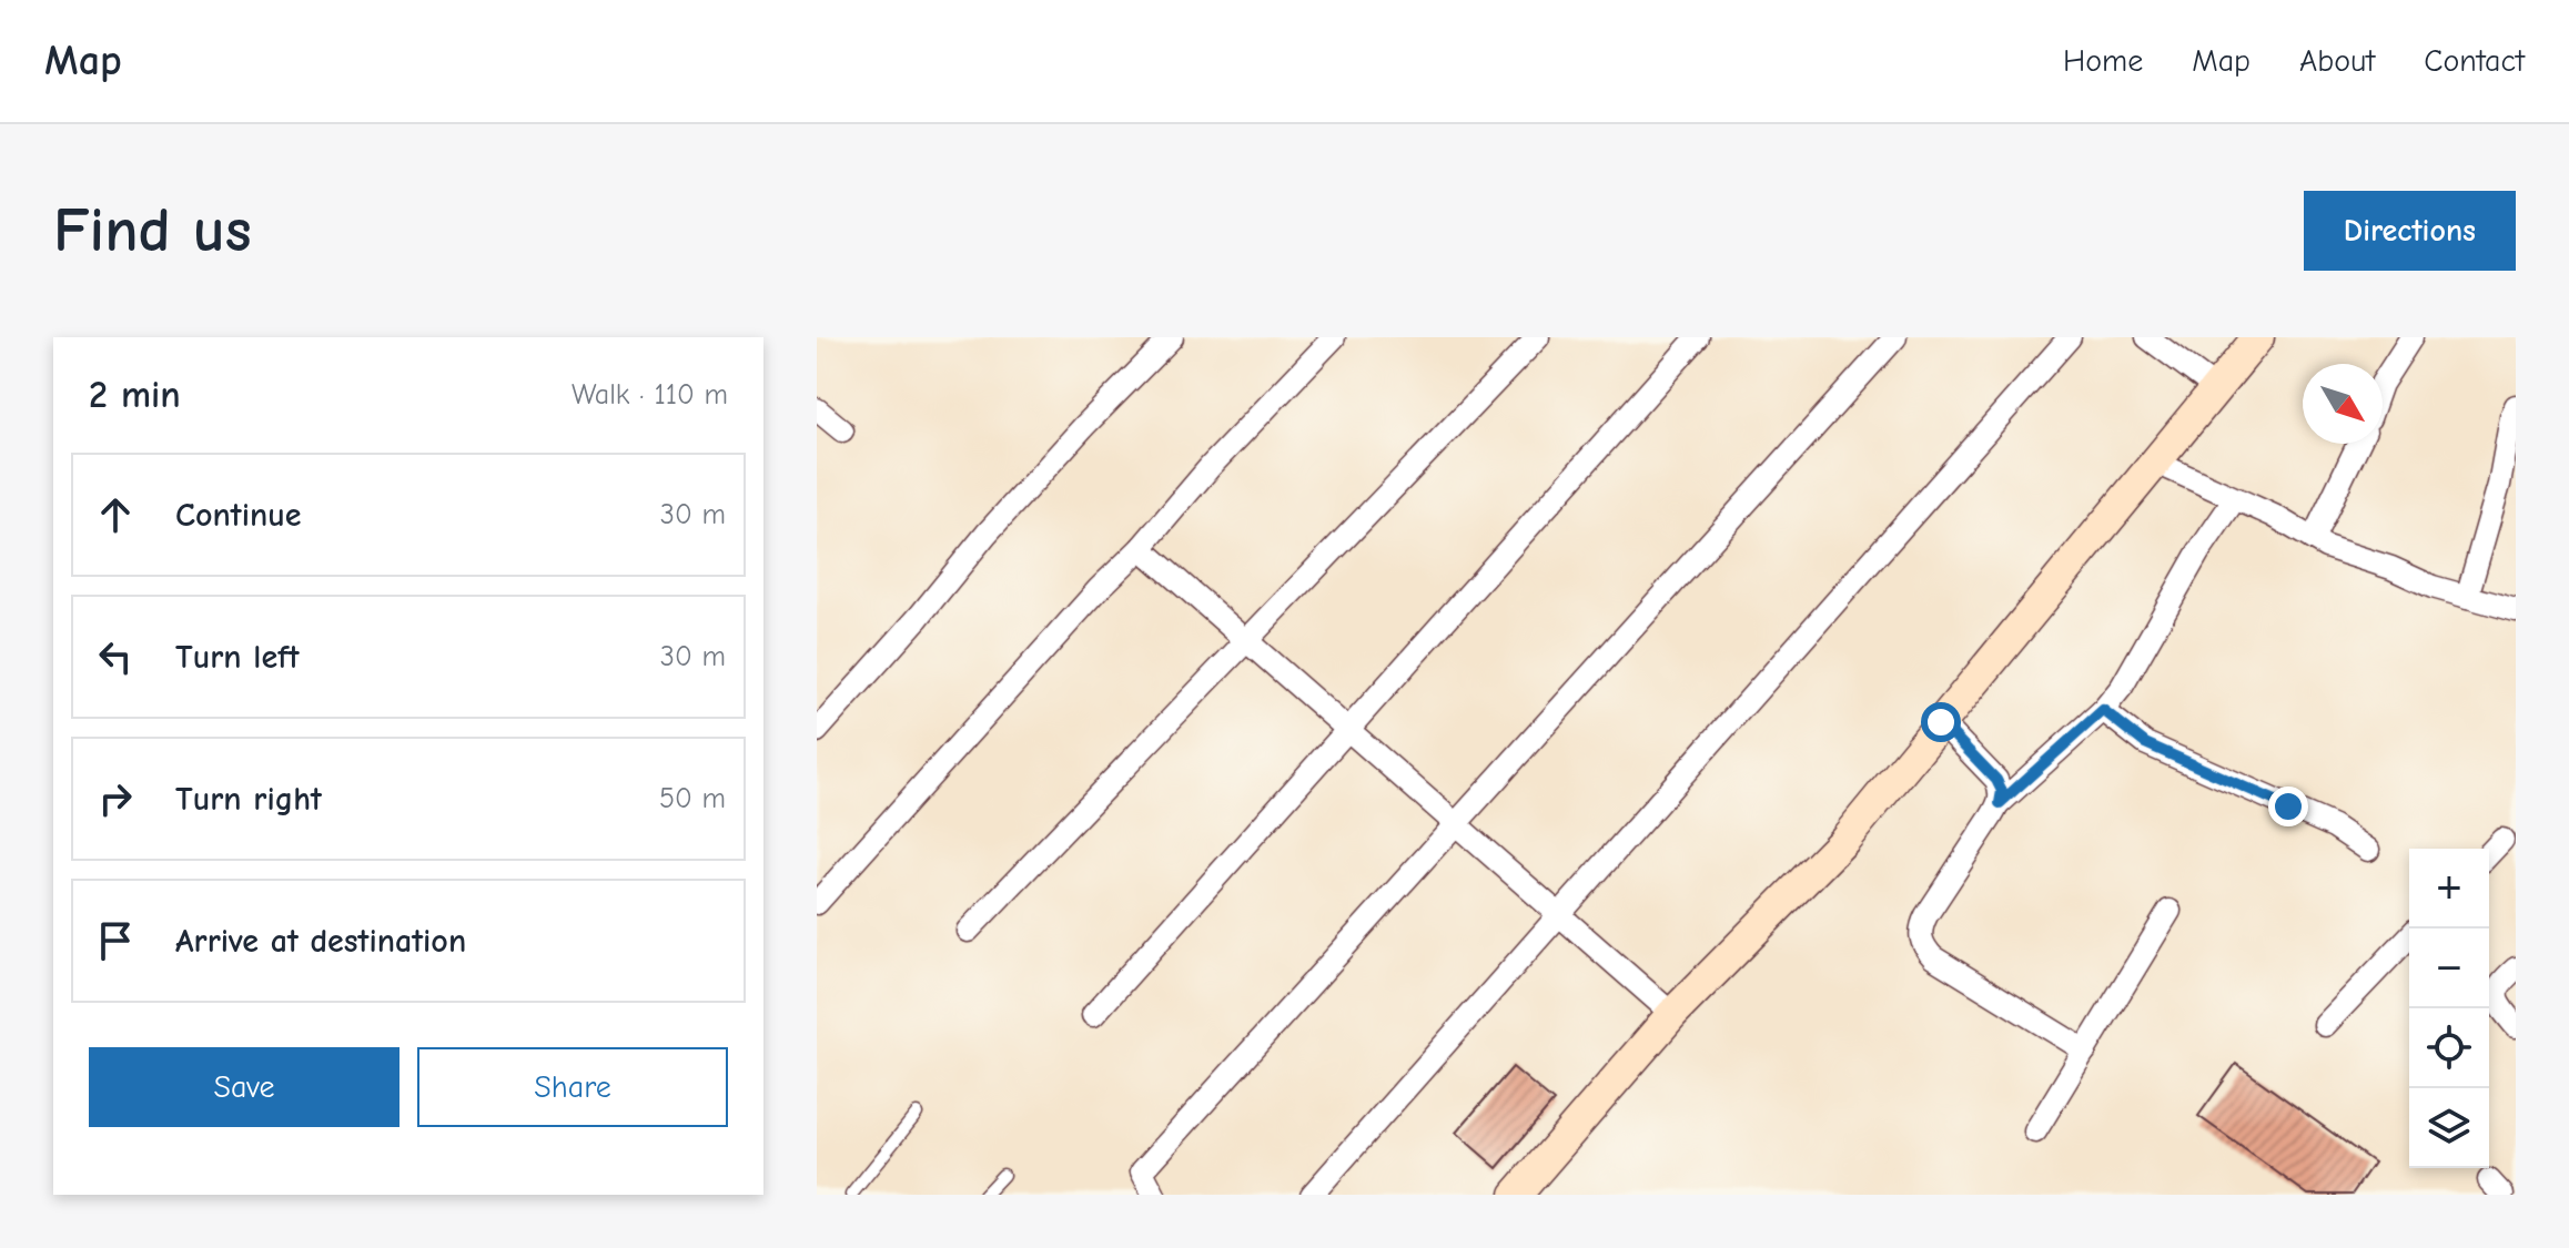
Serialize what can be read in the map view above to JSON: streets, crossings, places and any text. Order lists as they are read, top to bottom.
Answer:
{
  "north": "bottom right",
  "page": {
    "header": "Map",
    "nav": [
      "Home",
      "Map",
      "About",
      "Contact"
    ],
    "buttons": [
      "Directions",
      ["Save", "Share"]
    ],
    "title": "Find us",
    "heading": ["2 min", "Walk · 110 m"],
    "list": [
      ["Continue", "30 m"],
      ["Turn left", "30 m"],
      ["Turn right", "50 m"],
      "Arrive at destination"
    ],
    "map_buttons": ["+", "−"]
  }
}
